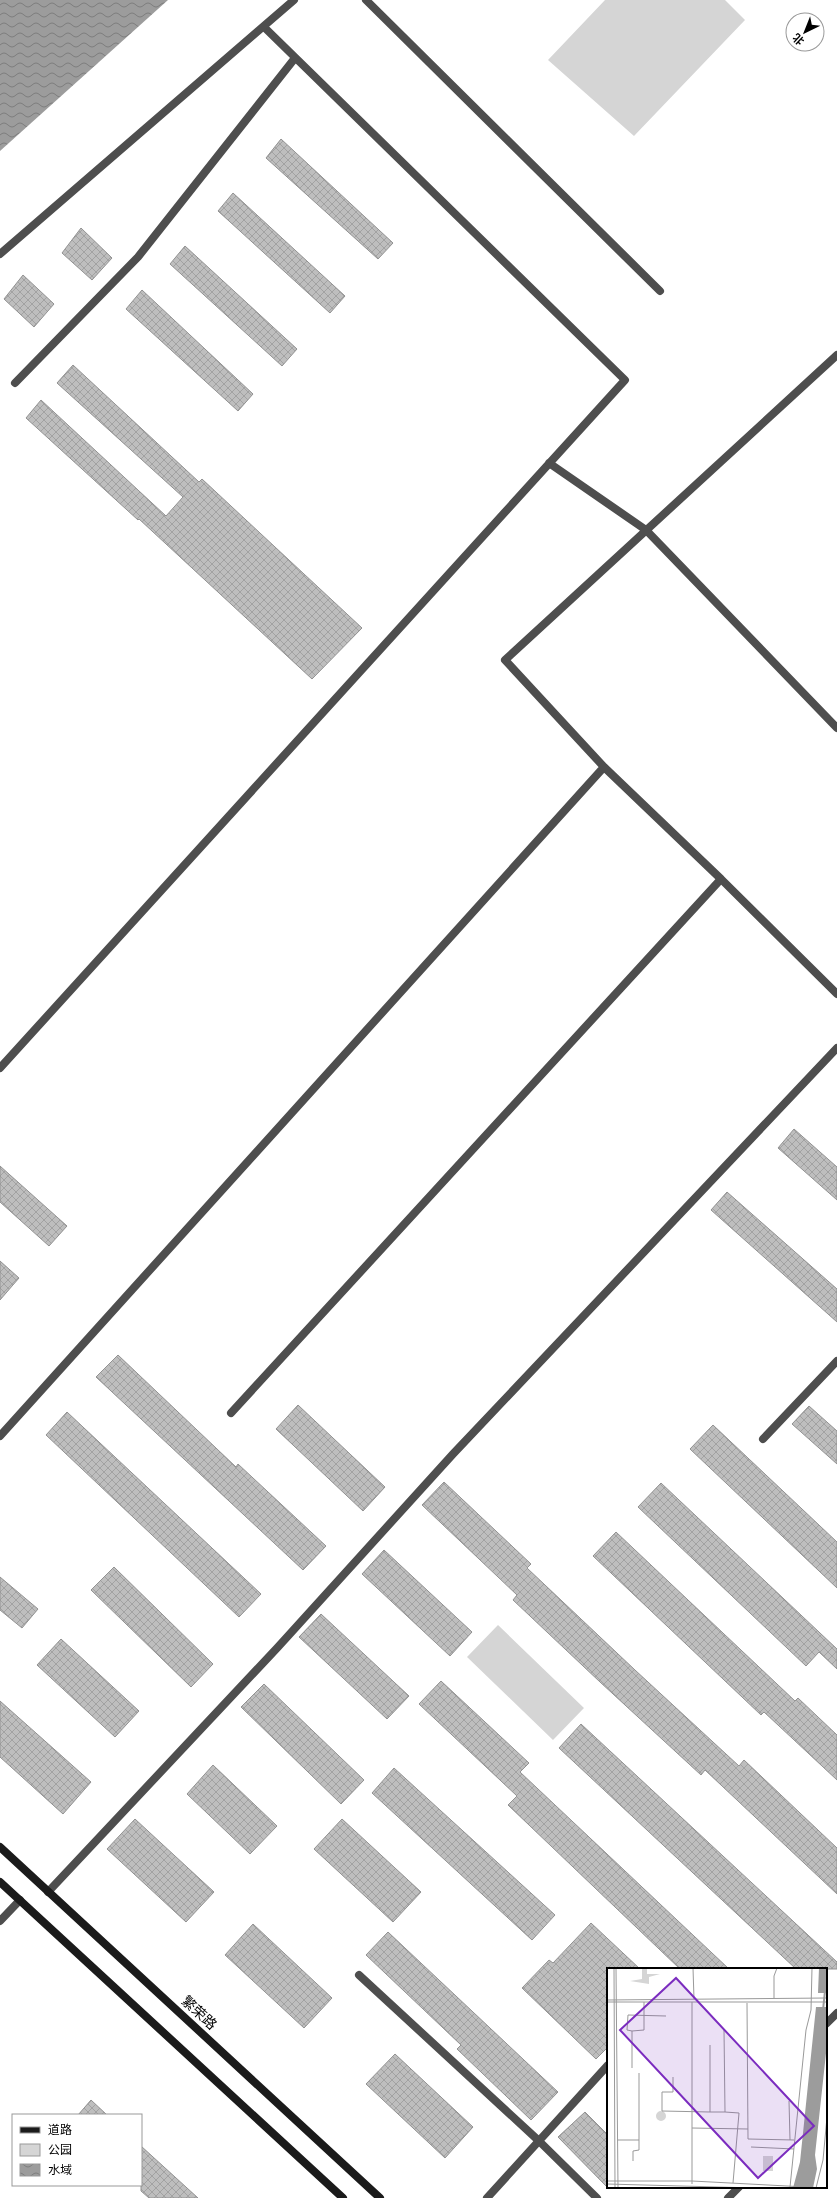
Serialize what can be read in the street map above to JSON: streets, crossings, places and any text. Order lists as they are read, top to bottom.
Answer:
{
  "streets": {
    "main road": ["繁荣路"]
  },
  "legend": ["道路", "公园", "水域"],
  "north": "bottom left"
}
